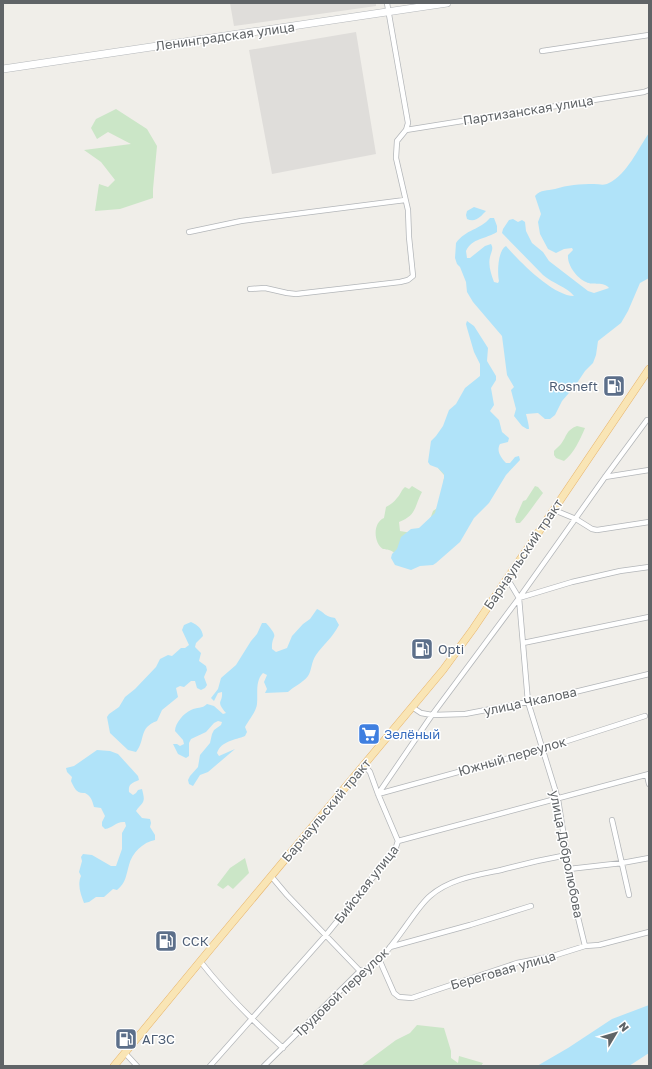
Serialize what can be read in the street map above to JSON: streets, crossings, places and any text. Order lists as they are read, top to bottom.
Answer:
{
  "streets": {
    "main road": ["Барнаульский тракт"],
    "street": [
      "Ленинградская улица",
      "Партизанская улица",
      "улица Чкалова",
      "Южный переулок",
      "улица Добролюбова",
      "Бийская улица",
      "Береговая улица",
      "Трудовой переулок"
    ]
  },
  "crossings": [
    ["Барнаульский тракт", "улица Чкалова"],
    ["Барнаульский тракт", "улица Добролюбова"],
    ["улица Чкалова", "улица Добролюбова"],
    ["Южный переулок", "улица Добролюбова"],
    ["улица Добролюбова", "Бийская улица"],
    ["улица Добролюбова", "Береговая улица"],
    ["улица Добролюбова", "Трудовой переулок"],
    ["Береговая улица", "Трудовой переулок"]
  ],
  "places": {
    "fuel station": [
      "Rosneft",
      "Opti",
      "ССК",
      "АГЗС"
    ],
    "supermarket": ["Зелёный"]
  },
  "north": "top right"
}
